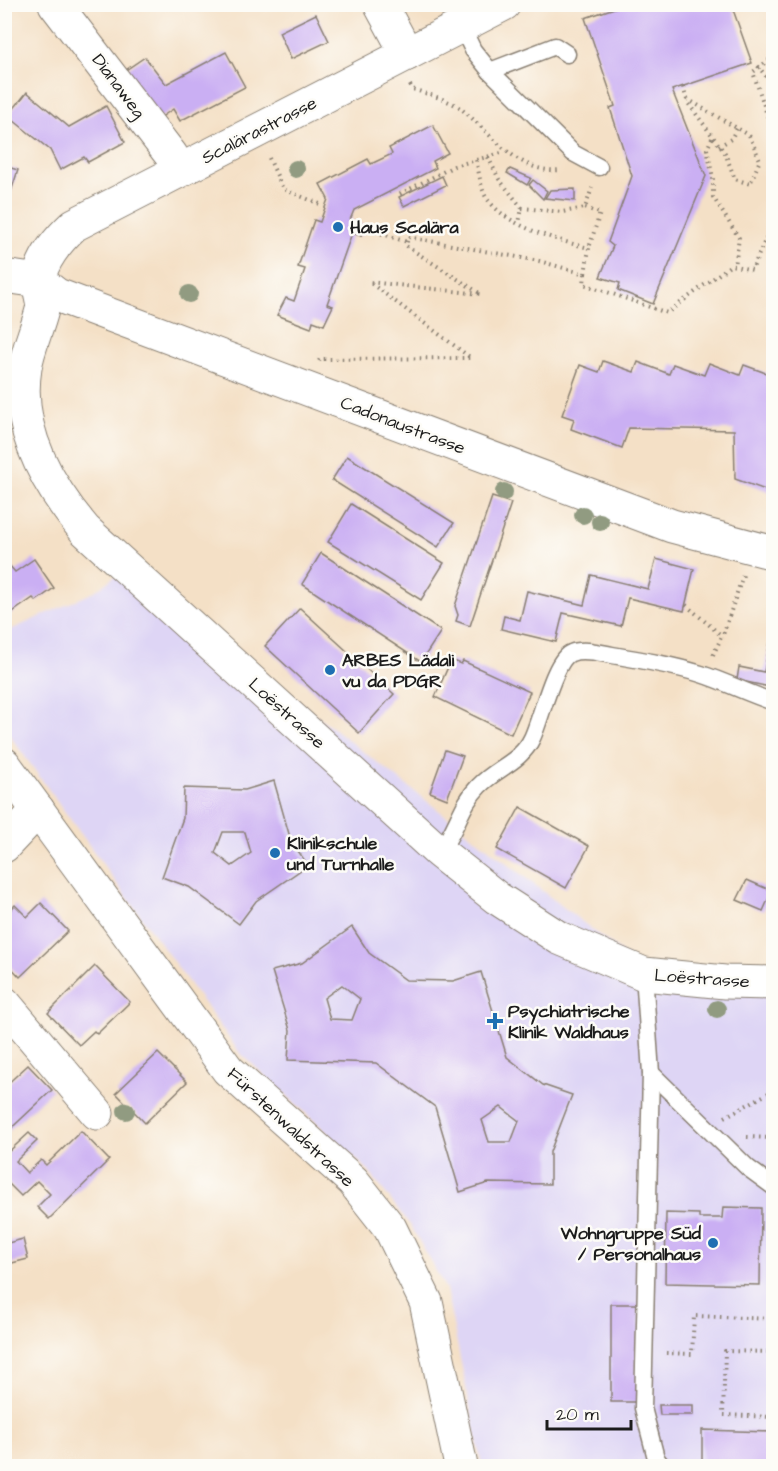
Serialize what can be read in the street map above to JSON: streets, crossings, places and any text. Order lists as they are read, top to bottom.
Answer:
{
  "streets": {
    "street": [
      "Dianaweg",
      "Scalärastrasse",
      "Cadonaustrasse",
      "Loëstrasse",
      "Fürstenwaldstrasse"
    ]
  },
  "crossings": [
    ["Dianaweg", "Scalärastrasse"],
    ["Scalärastrasse", "Cadonaustrasse"],
    ["Scalärastrasse", "Loëstrasse"],
    ["Cadonaustrasse", "Loëstrasse"]
  ],
  "places": {
    "other": [
      "Haus Scalära",
      "ARBES Lädali vu da PDGR",
      "Klinikschule und Turnhalle",
      "Wohngruppe Süd / Personalhaus"
    ],
    "health": ["Psychiatrische Klinik Waldhaus"]
  },
  "scale_bar": "20 m"
}
